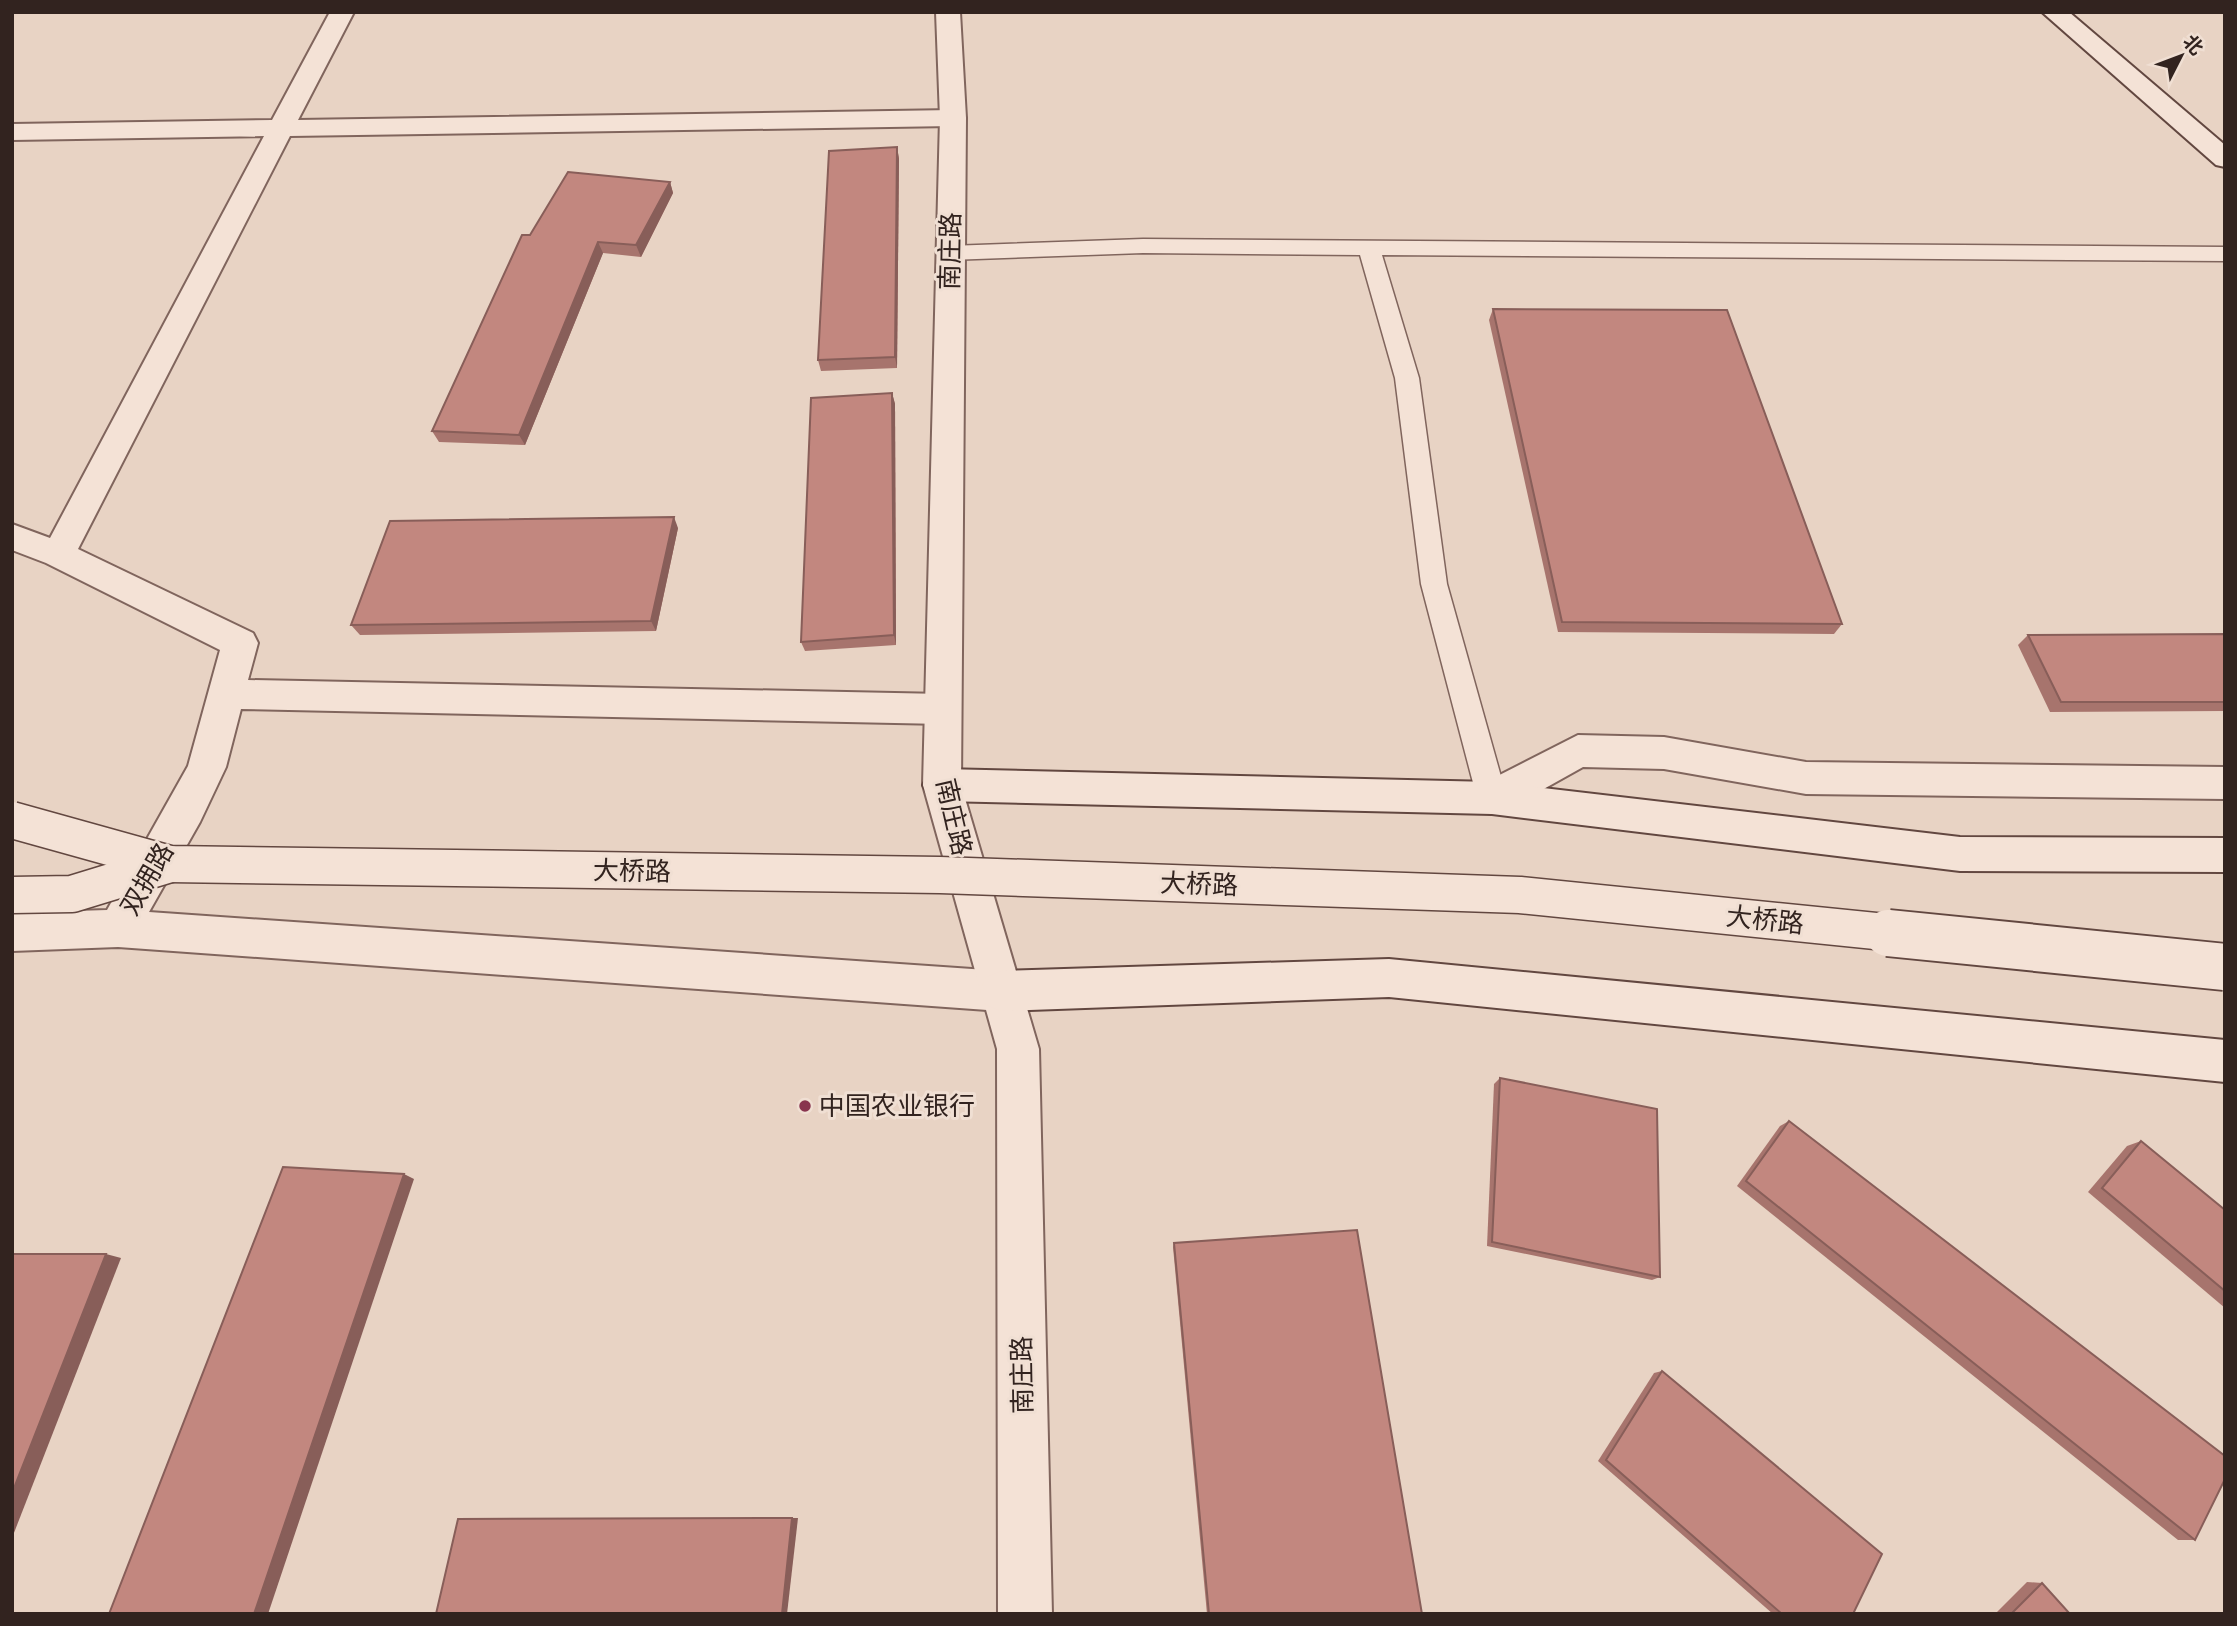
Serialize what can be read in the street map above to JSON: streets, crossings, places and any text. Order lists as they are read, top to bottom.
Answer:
{
  "streets": {
    "street": ["南庄路", "大桥路", "双拥路"]
  },
  "places": ["中国农业银行"],
  "north": "top right"
}
